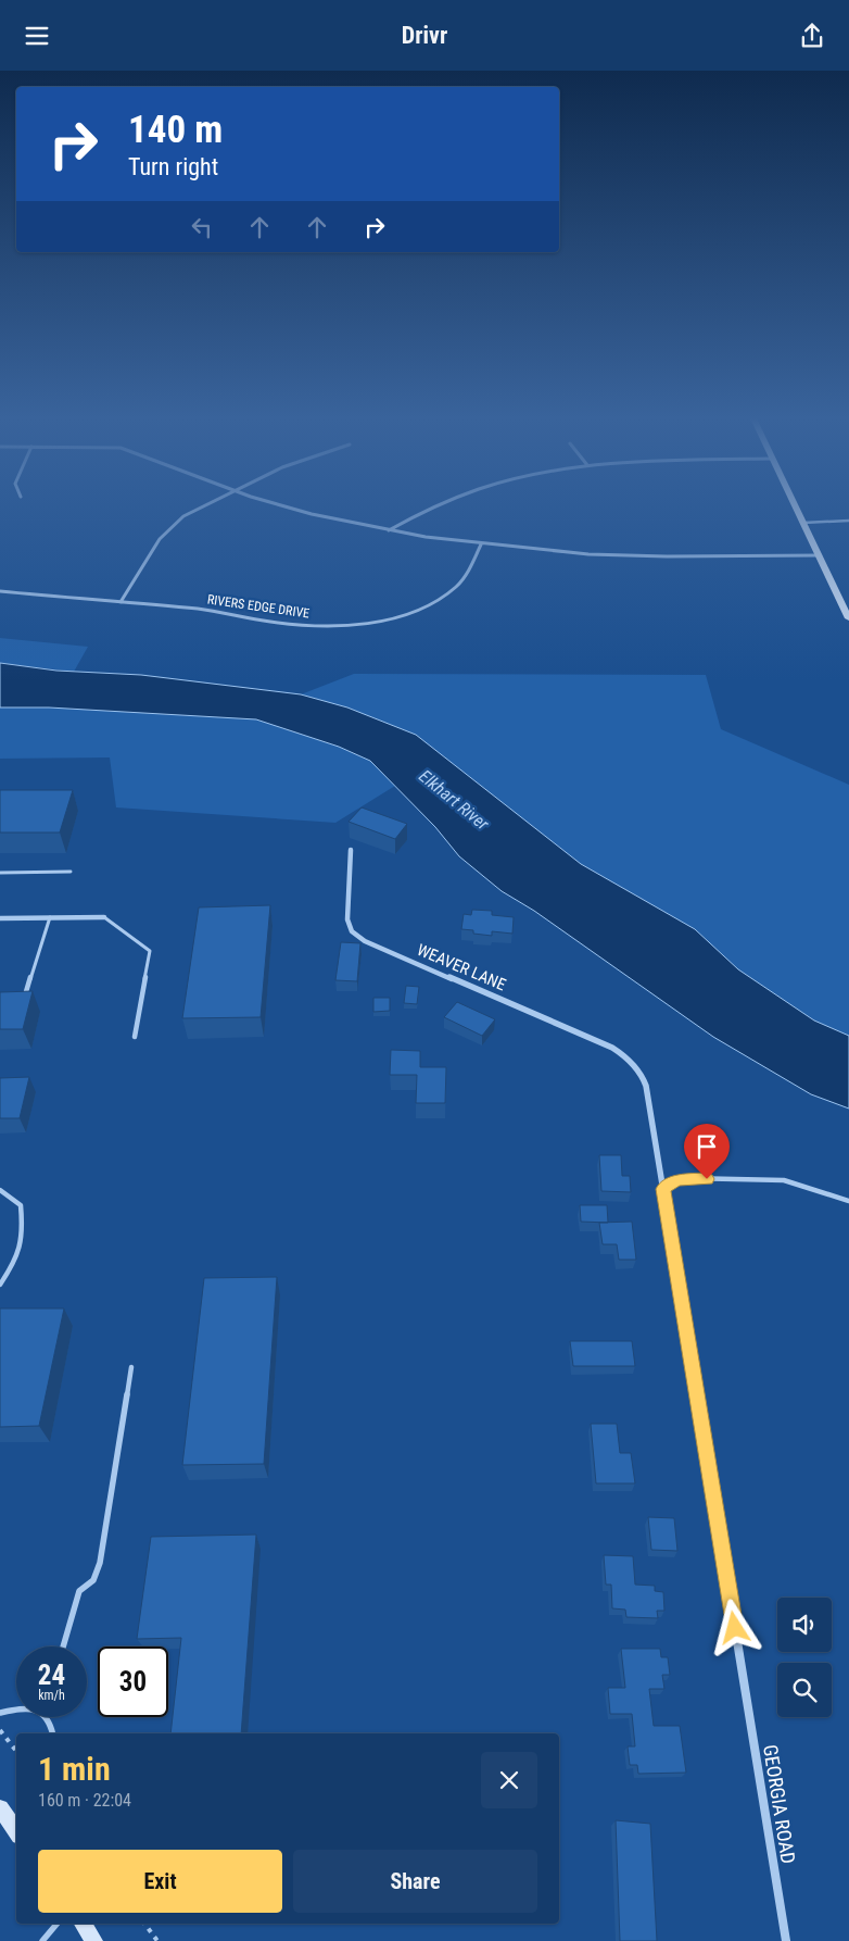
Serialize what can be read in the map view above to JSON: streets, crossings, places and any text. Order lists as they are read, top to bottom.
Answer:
{
  "streets": {
    "street": ["RIVERS EDGE DRIVE", "WEAVER LANE", "GEORGIA ROAD"]
  },
  "crossings": [
    ["WEAVER LANE", "GEORGIA ROAD"]
  ],
  "water": ["Elkhart River"],
  "page": {
    "header": "Drivr",
    "turn": ["140 m", "Turn right"],
    "speed": "24 km/h",
    "limit": "30",
    "heading": ["1 min", "160 m · 22:04"],
    "buttons": ["Exit", "Share"]
  }
}
